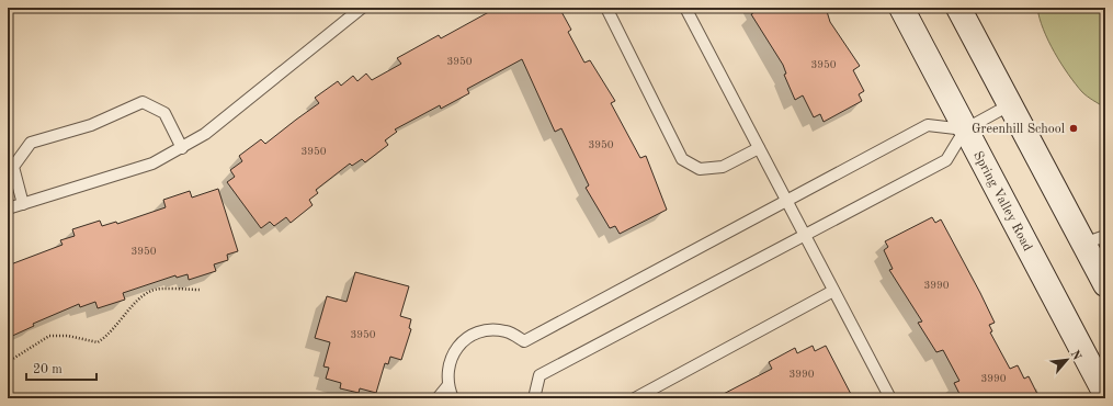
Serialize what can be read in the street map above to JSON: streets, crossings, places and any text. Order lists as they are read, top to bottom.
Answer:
{
  "streets": {
    "main road": ["Spring Valley Road"]
  },
  "places": ["Greenhill School"],
  "house_numbers": [
    "3950",
    "3950",
    "3950",
    "3950",
    "3950",
    "3990",
    "3950",
    "3990",
    "3990"
  ],
  "scale_bar": "20 m",
  "north": "top right"
}
